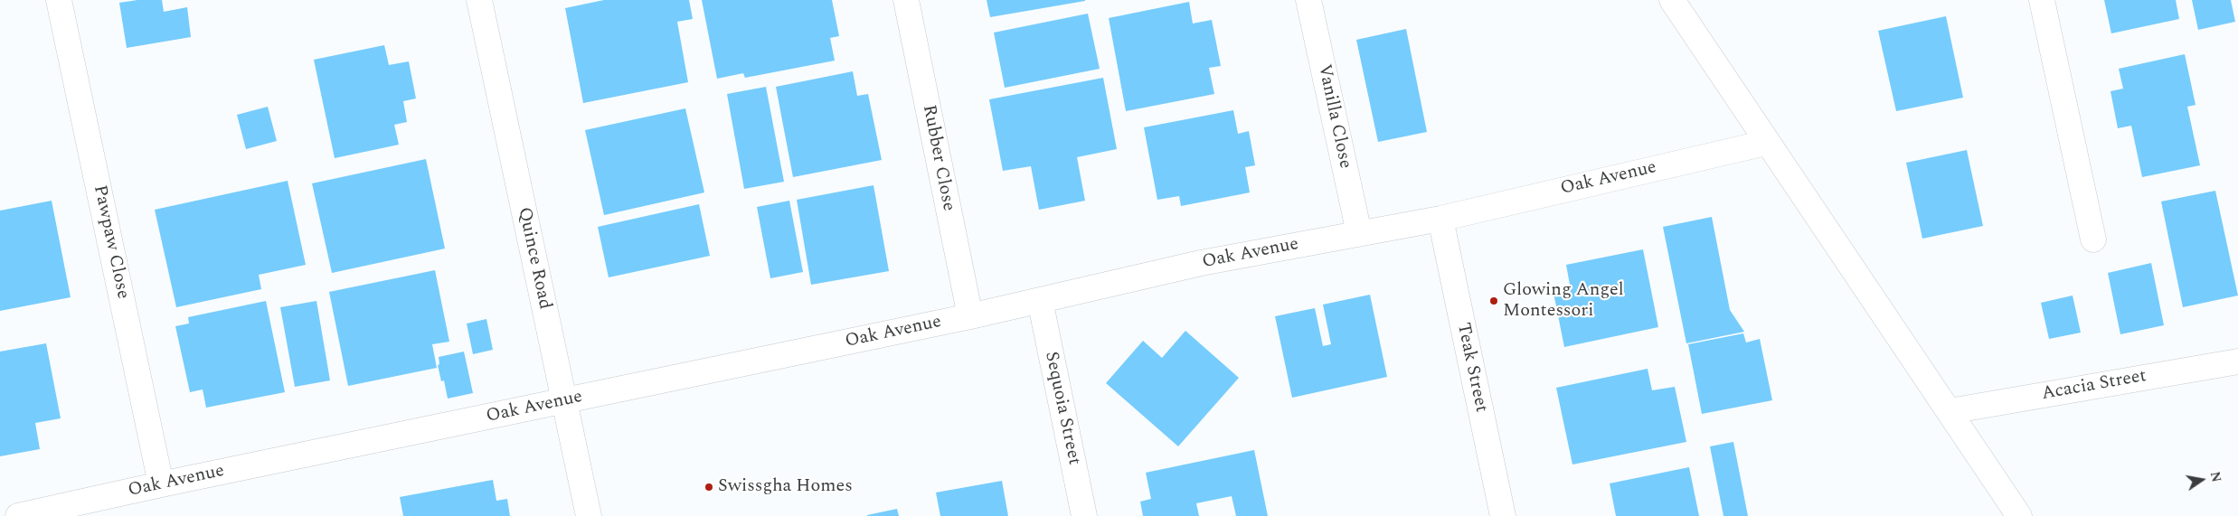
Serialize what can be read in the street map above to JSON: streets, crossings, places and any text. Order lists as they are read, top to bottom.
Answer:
{
  "streets": {
    "street": [
      "Vanilla Close",
      "Rubber Close",
      "Oak Avenue",
      "Pawpaw Close",
      "Quince Road",
      "Teak Street",
      "Acacia Street",
      "Sequoia Street"
    ]
  },
  "crossings": [
    ["Vanilla Close", "Oak Avenue"],
    ["Rubber Close", "Oak Avenue"],
    ["Oak Avenue", "Pawpaw Close"],
    ["Oak Avenue", "Quince Road"],
    ["Oak Avenue", "Teak Street"],
    ["Oak Avenue", "Sequoia Street"]
  ],
  "places": ["Glowing Angel Montessori", "Swissgha Homes"],
  "north": "right"
}
